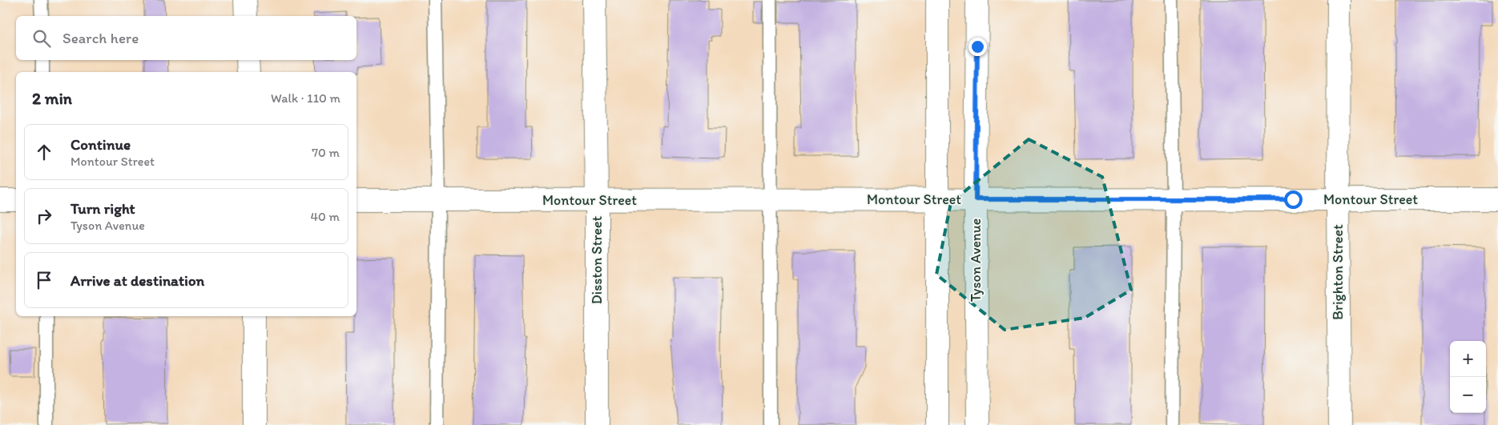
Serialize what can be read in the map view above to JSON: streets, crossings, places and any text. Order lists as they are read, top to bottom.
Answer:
{
  "streets": {
    "street": [
      "Montour Street",
      "Disston Street",
      "Tyson Avenue",
      "Brighton Street"
    ]
  },
  "crossings": [
    ["Montour Street", "Disston Street"],
    ["Montour Street", "Tyson Avenue"],
    ["Montour Street", "Brighton Street"]
  ],
  "page": {
    "search": "Search here",
    "heading": ["2 min", "Walk · 110 m"],
    "list": [
      ["Continue", "Montour Street", "70 m"],
      ["Turn right", "Tyson Avenue", "40 m"],
      "Arrive at destination"
    ],
    "map_buttons": ["+", "−"]
  }
}
